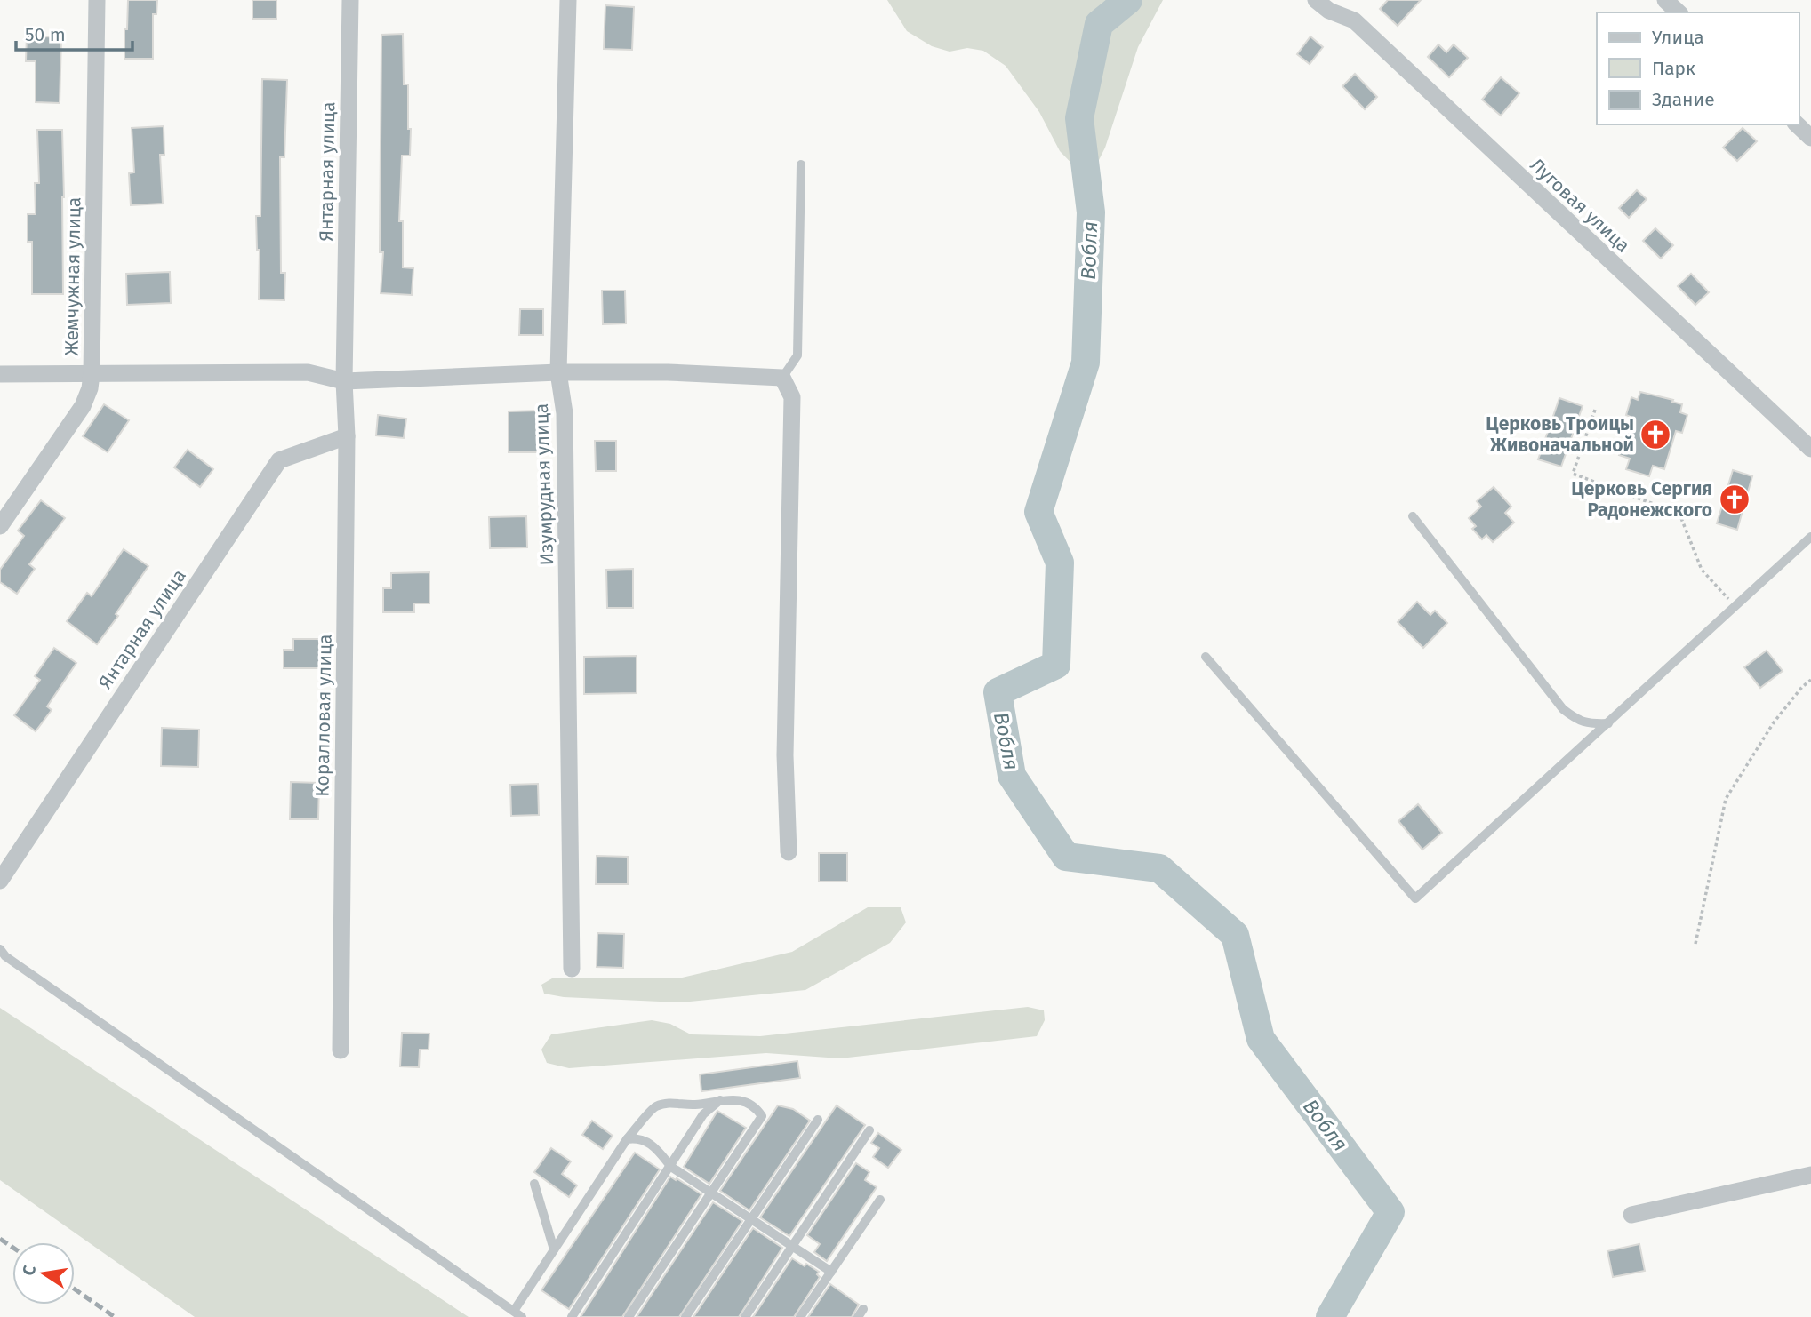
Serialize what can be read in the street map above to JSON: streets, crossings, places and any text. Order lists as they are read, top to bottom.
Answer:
{
  "streets": {
    "street": [
      "Янтарная улица",
      "Луговая улица",
      "Жемчужная улица",
      "Изумрудная улица",
      "Коралловая улица"
    ]
  },
  "crossings": [
    ["Янтарная улица", "Коралловая улица"]
  ],
  "water": ["Вобля"],
  "places": {
    "church": ["Церковь Троицы Живоначальной", "Церковь Сергия Радонежского"]
  },
  "legend": ["Улица", "Парк", "Здание"],
  "scale_bar": "50 m",
  "north": "left"
}
